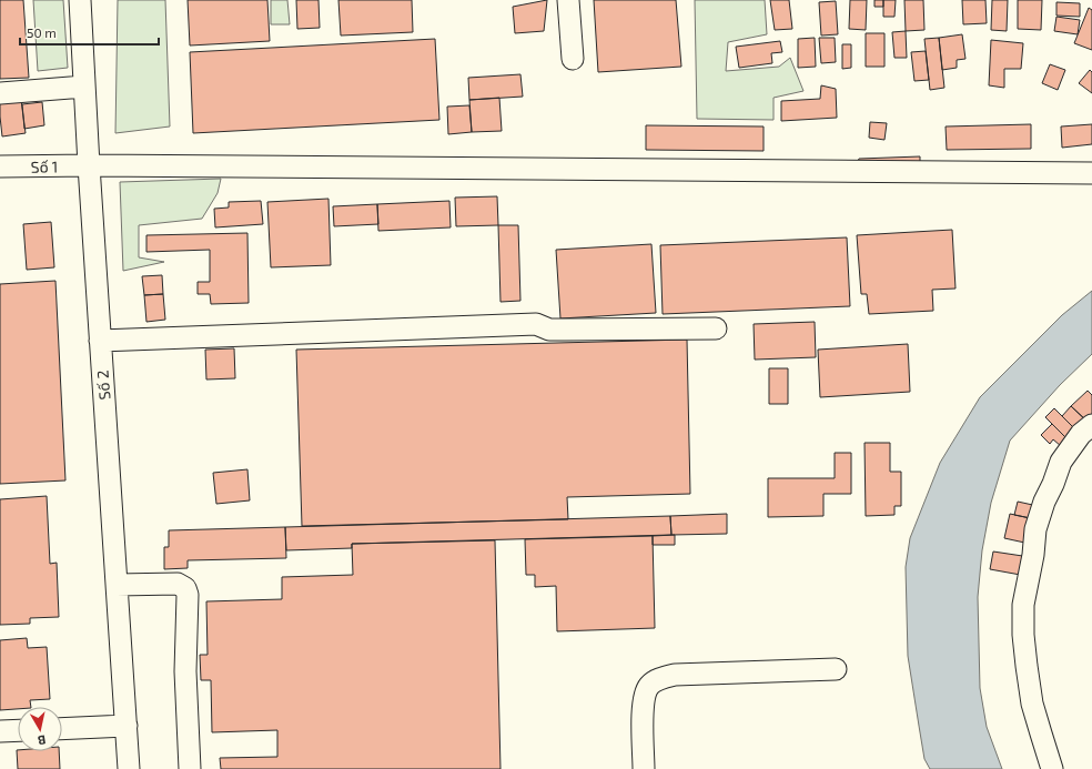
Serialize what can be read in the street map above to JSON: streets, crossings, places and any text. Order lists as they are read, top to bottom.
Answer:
{
  "streets": {
    "street": ["Số 1", "Số 2"]
  },
  "crossings": [
    ["Số 1", "Số 2"]
  ],
  "scale_bar": "50 m",
  "north": "bottom"
}
